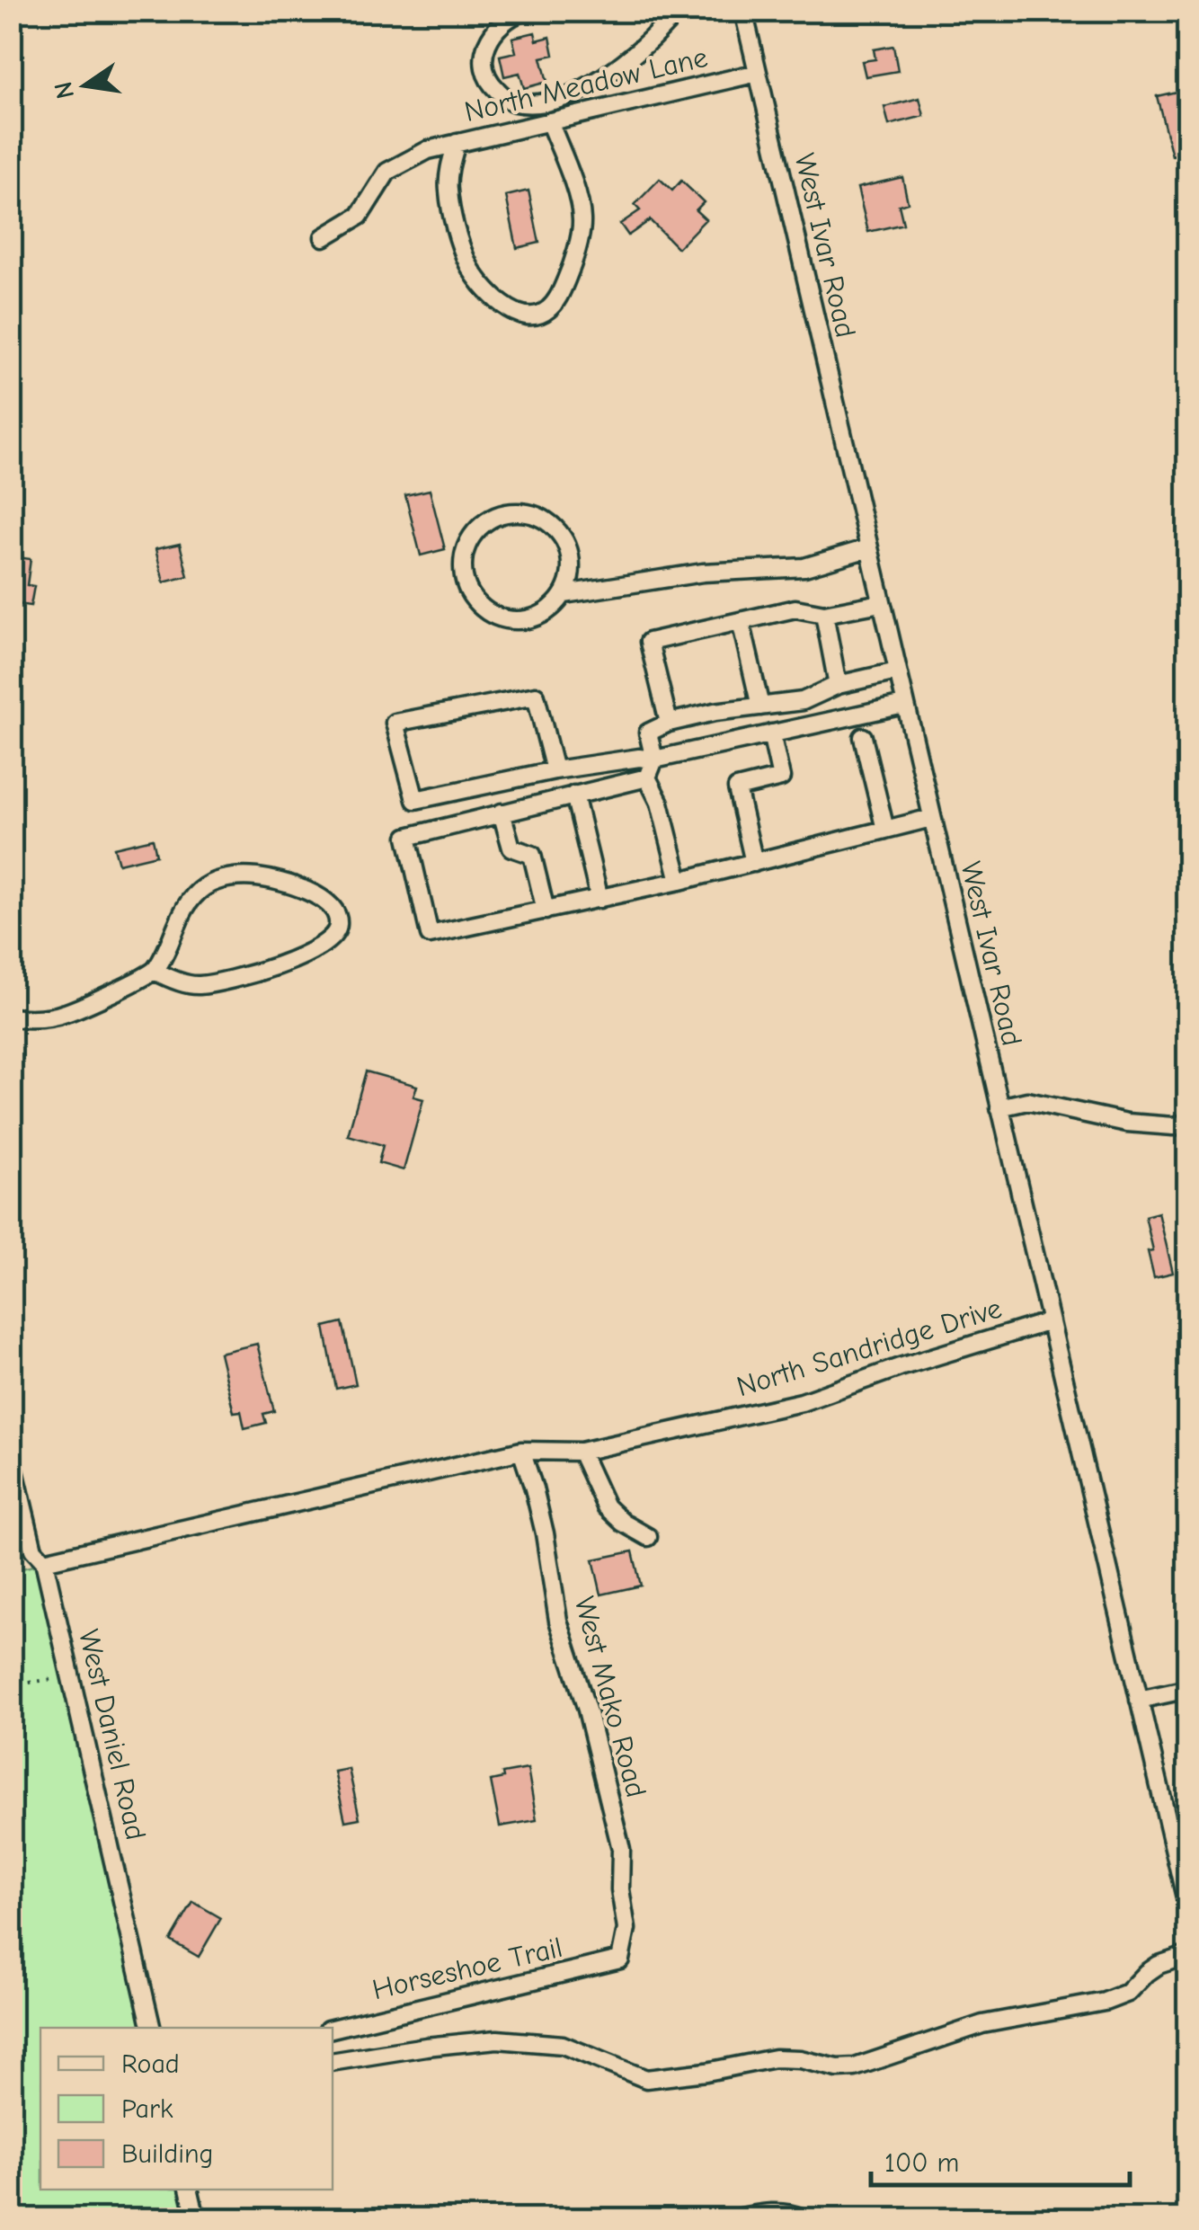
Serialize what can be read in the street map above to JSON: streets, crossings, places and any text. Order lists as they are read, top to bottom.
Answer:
{
  "streets": {
    "street": [
      "North Meadow Lane",
      "West Ivar Road",
      "North Sandridge Drive",
      "West Mako Road",
      "West Daniel Road",
      "Horseshoe Trail"
    ]
  },
  "crossings": [
    ["North Meadow Lane", "West Ivar Road"],
    ["West Ivar Road", "North Sandridge Drive"],
    ["North Sandridge Drive", "West Mako Road"],
    ["North Sandridge Drive", "West Daniel Road"],
    ["West Mako Road", "Horseshoe Trail"]
  ],
  "legend": ["Road", "Park", "Building"],
  "scale_bar": "100 m",
  "north": "left"
}
